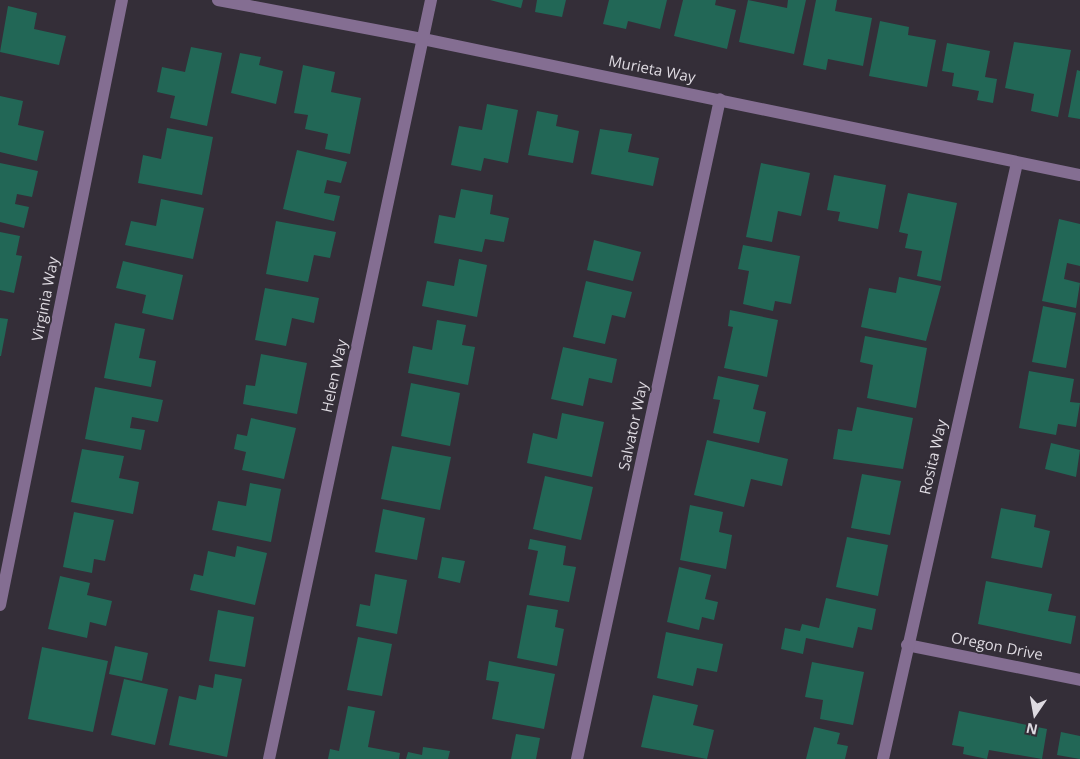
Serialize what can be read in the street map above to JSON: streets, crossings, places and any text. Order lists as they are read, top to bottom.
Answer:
{
  "streets": {
    "street": [
      "Murieta Way",
      "Virginia Way",
      "Helen Way",
      "Salvator Way",
      "Rosita Way",
      "Oregon Drive"
    ]
  },
  "crossings": [
    ["Murieta Way", "Helen Way"],
    ["Murieta Way", "Salvator Way"],
    ["Murieta Way", "Rosita Way"],
    ["Rosita Way", "Oregon Drive"]
  ],
  "north": "bottom"
}
